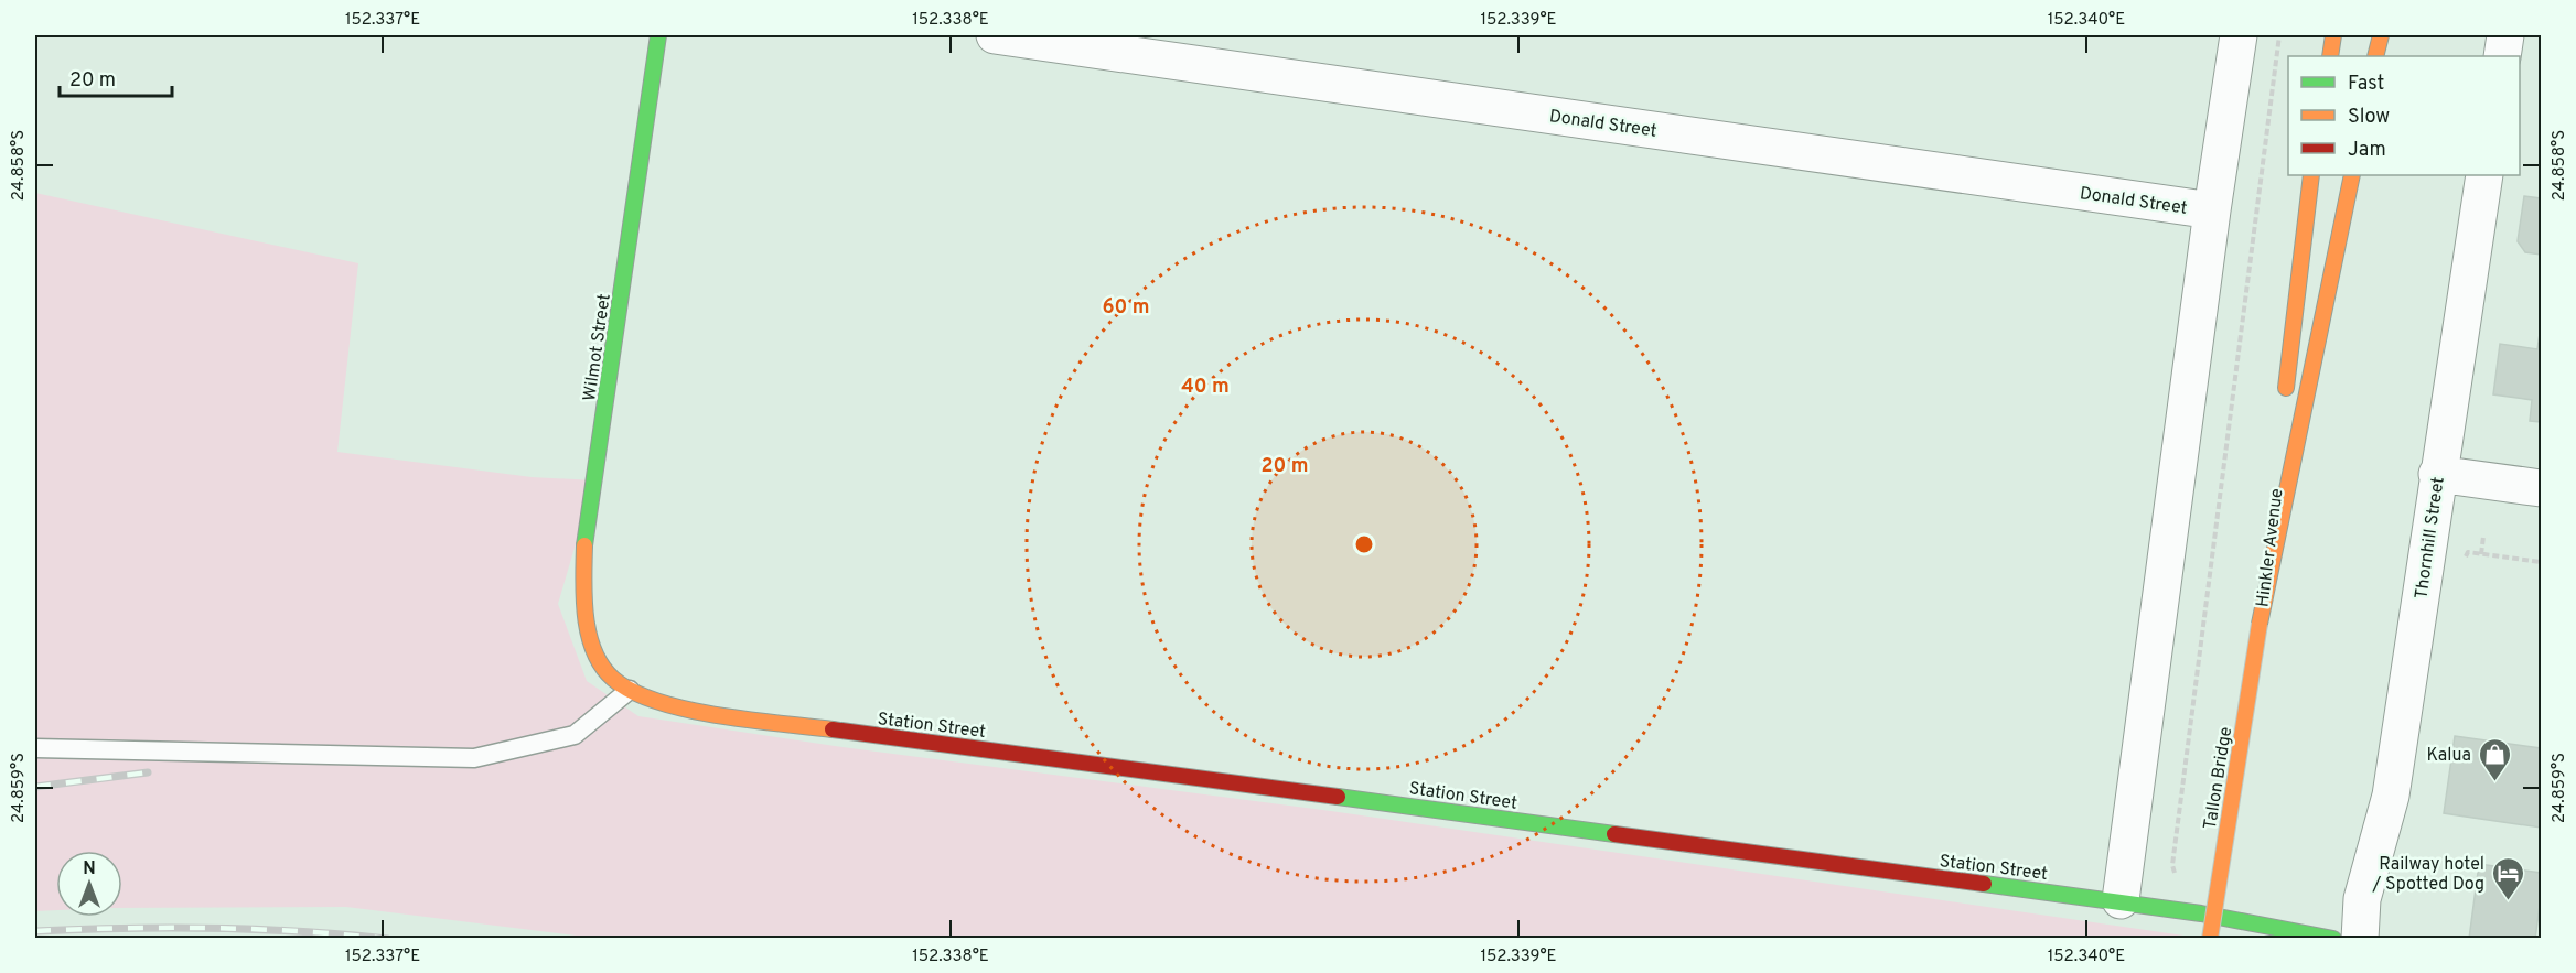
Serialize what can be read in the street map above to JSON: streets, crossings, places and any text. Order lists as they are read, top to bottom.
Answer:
{
  "streets": {
    "street": [
      "Donald Street",
      "Wilmot Street",
      "Thornhill Street",
      "Hinkler Avenue",
      "Station Street",
      "Tallon Bridge"
    ]
  },
  "crossings": [
    ["Wilmot Street", "Station Street"],
    ["Hinkler Avenue", "Tallon Bridge"]
  ],
  "places": {
    "shop": ["Kalua"],
    "hotel": ["Railway hotel / Spotted Dog"]
  },
  "legend": ["Fast", "Slow", "Jam"],
  "scale_bar": "20 m",
  "north": "top",
  "coordinates": [
    "152.337°E",
    "152.338°E",
    "152.339°E",
    "152.340°E",
    "24.858°S",
    "24.859°S"
  ],
  "rings": ["60 m", "40 m", "20 m"]
}
